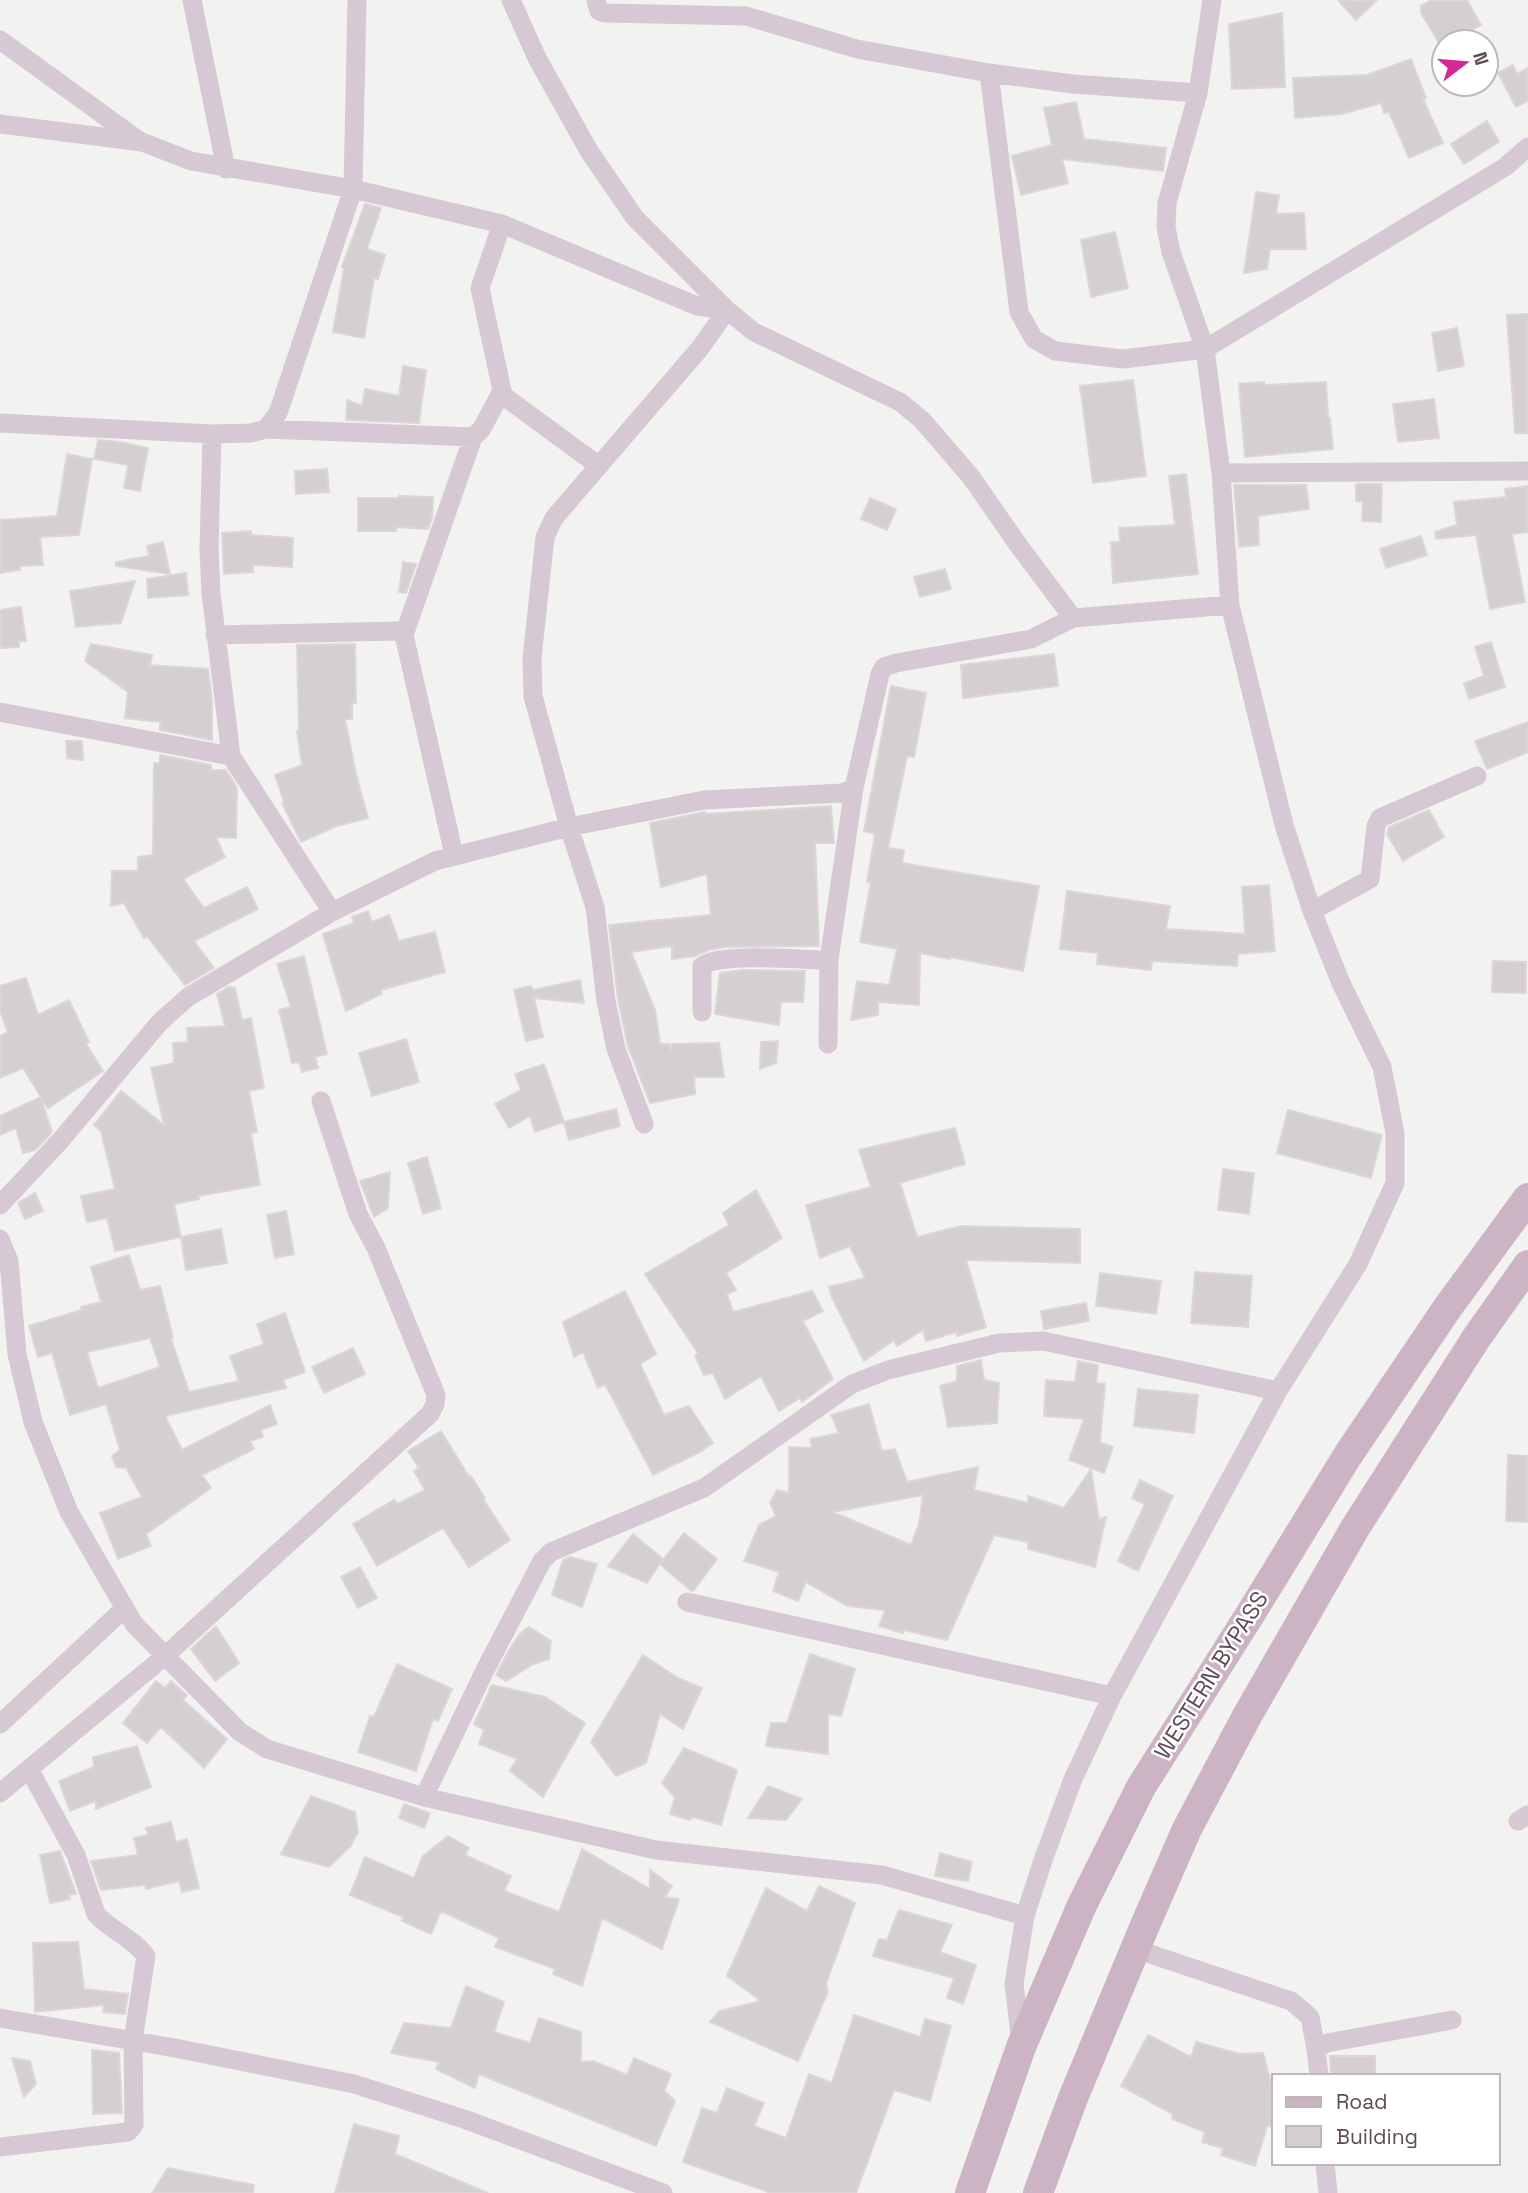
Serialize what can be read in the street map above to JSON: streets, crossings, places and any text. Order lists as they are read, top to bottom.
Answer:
{
  "streets": {
    "main road": ["WESTERN BYPASS"]
  },
  "legend": ["Road", "Building"],
  "north": "right"
}
